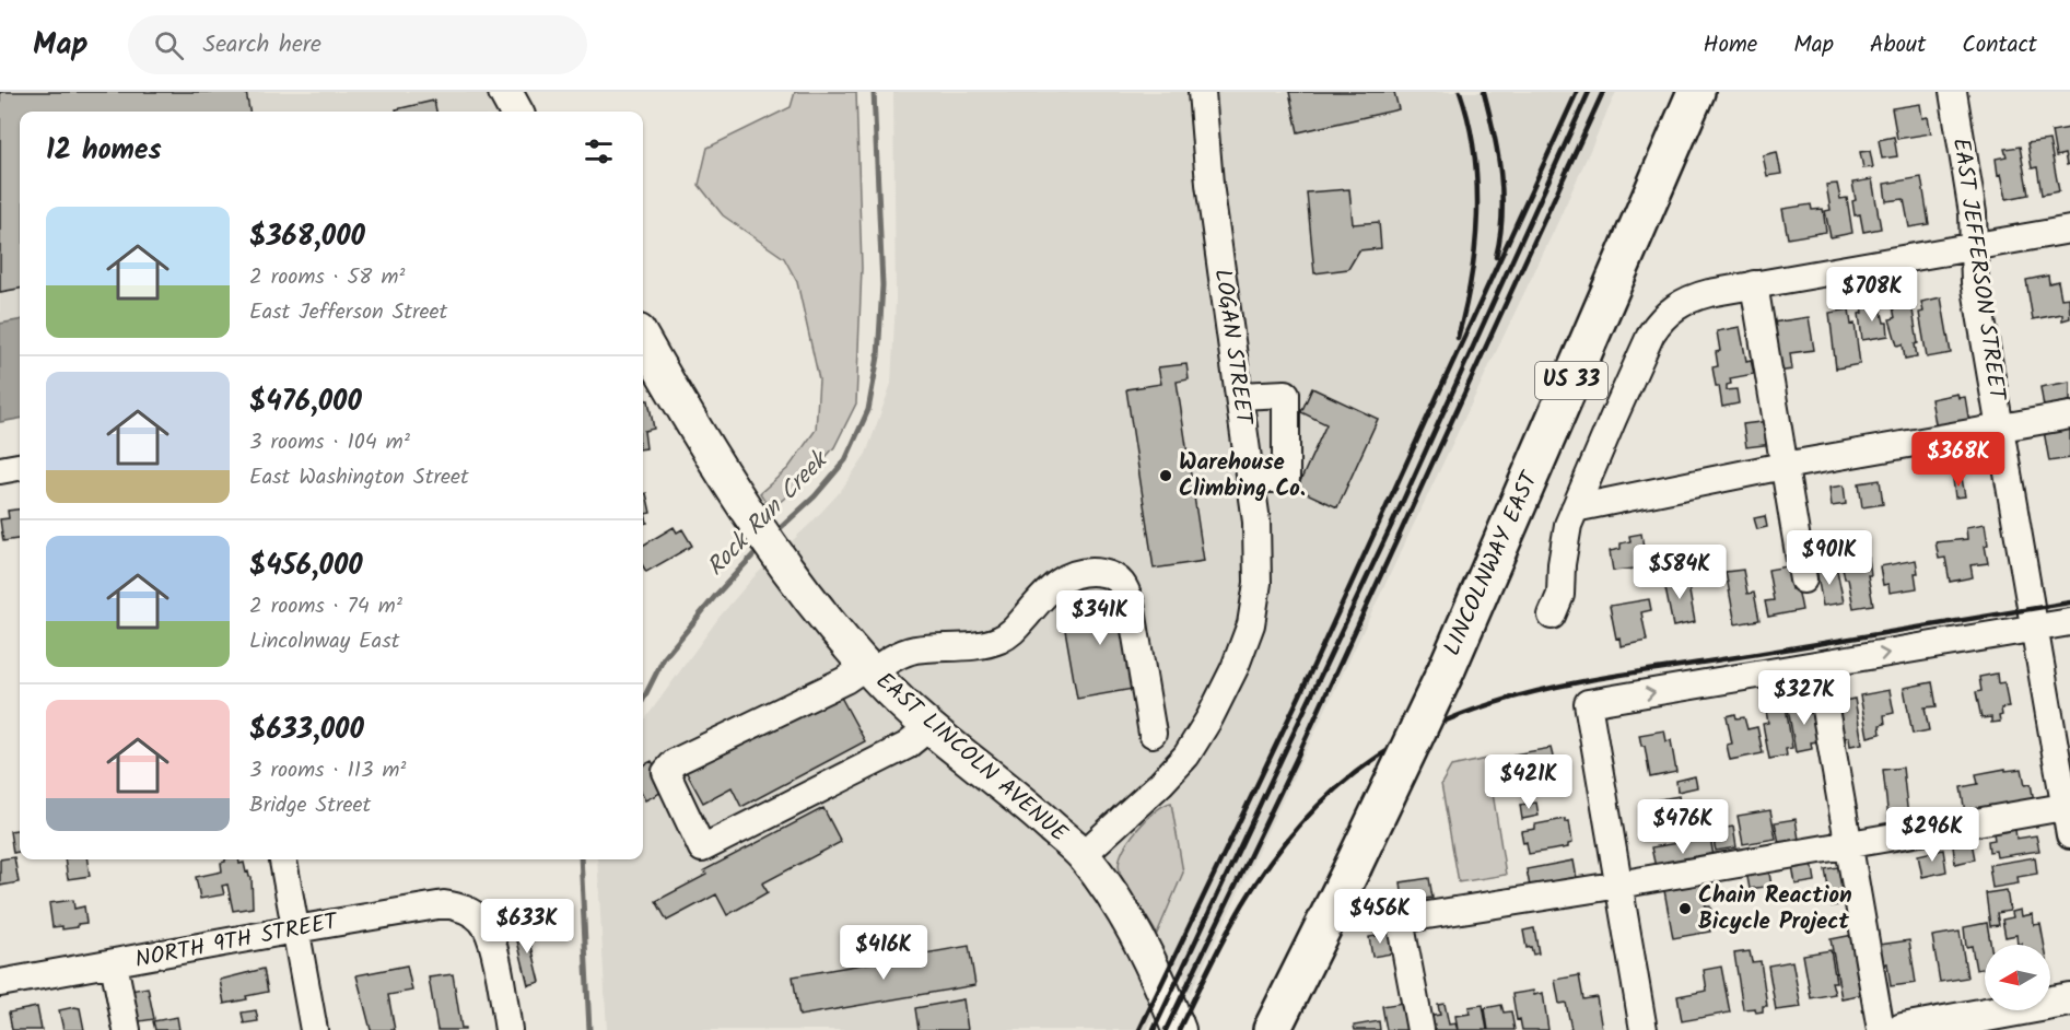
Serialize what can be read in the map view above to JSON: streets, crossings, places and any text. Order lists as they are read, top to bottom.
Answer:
{
  "streets": {
    "highway": ["US 33", "LINCOLNWAY EAST"],
    "main road": ["EAST LINCOLN AVENUE"],
    "street": ["EAST JEFFERSON STREET", "LOGAN STREET", "NORTH 9TH STREET"]
  },
  "crossings": [
    ["LOGAN STREET", "EAST LINCOLN AVENUE"]
  ],
  "water": ["Rock Run Creek"],
  "places": ["Warehouse Climbing Co.", "Chain Reaction Bicycle Project"],
  "north": "left",
  "page": {
    "header": "Map",
    "search": "Search here",
    "nav": [
      "Home",
      "Map",
      "About",
      "Contact"
    ],
    "heading": "12 homes",
    "list": [
      {
        "name": "$368,000",
        "note": "2 rooms · 58 m² · East Jefferson Street"
      },
      {
        "name": "$476,000",
        "note": "3 rooms · 104 m² · East Washington Street"
      },
      {
        "name": "$456,000",
        "note": "2 rooms · 74 m² · Lincolnway East"
      },
      {
        "name": "$633,000",
        "note": "3 rooms · 113 m² · Bridge Street"
      }
    ],
    "price": [
      "$708K",
      "$368K",
      "$901K",
      "$584K",
      "$341K",
      "$327K",
      "$421K",
      "$476K",
      "$296K",
      "$456K",
      "$633K",
      "$416K"
    ]
  }
}
